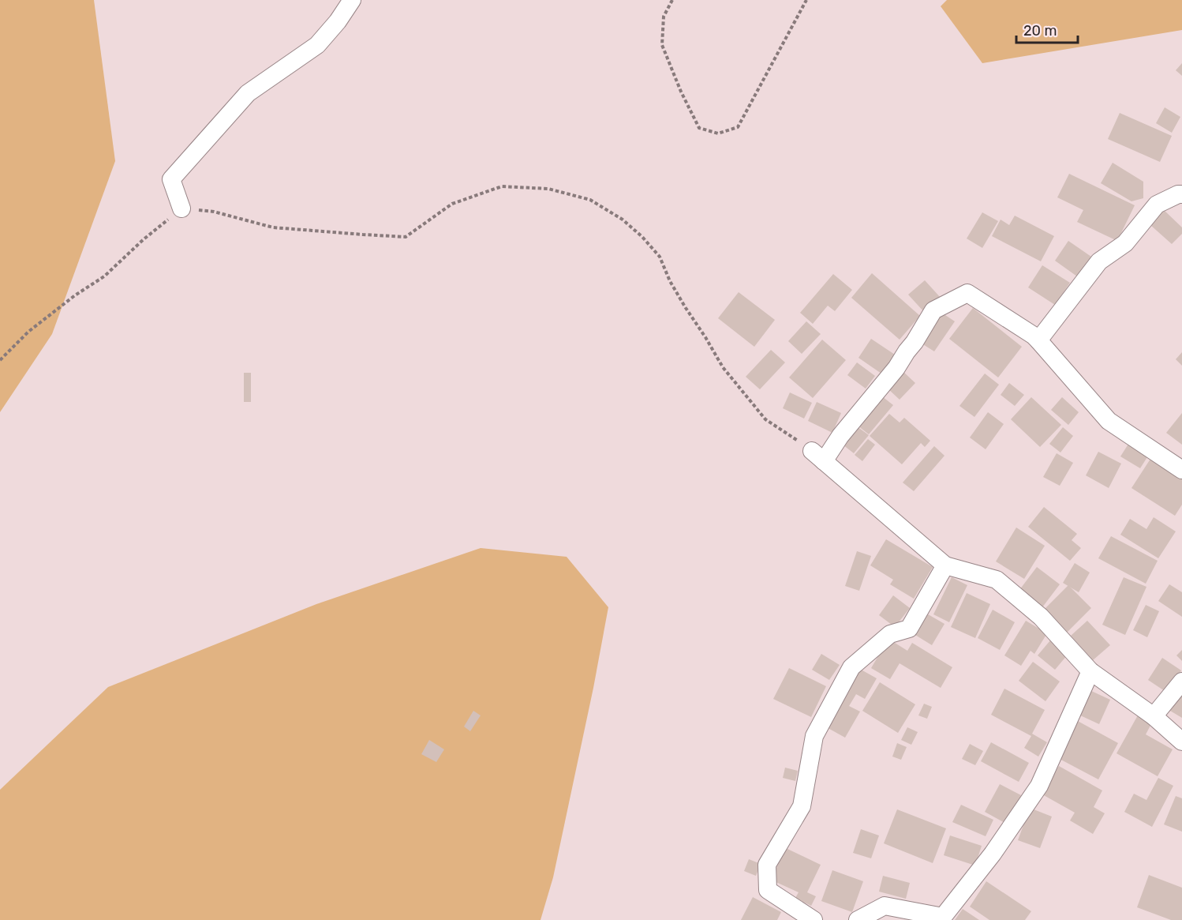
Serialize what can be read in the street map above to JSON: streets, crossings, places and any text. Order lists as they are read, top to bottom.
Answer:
{
  "scale_bar": "20 m"
}
